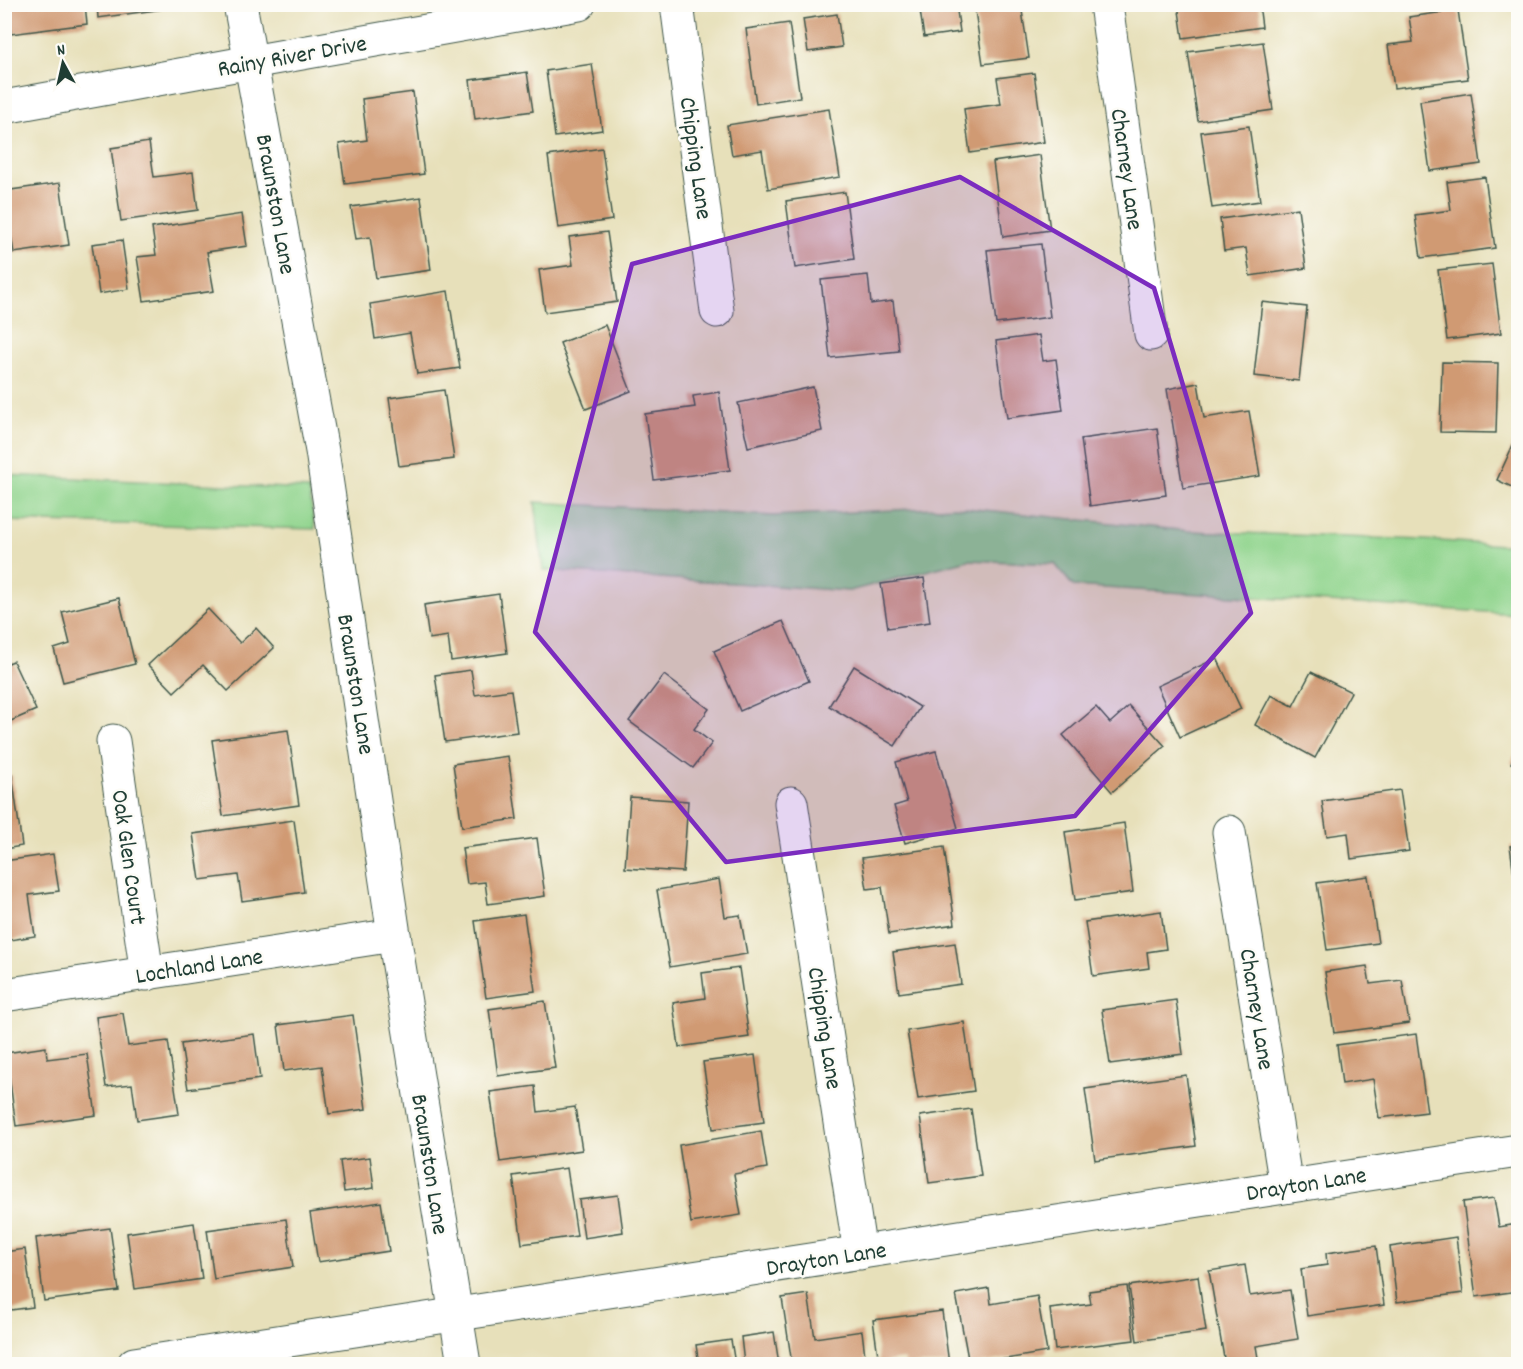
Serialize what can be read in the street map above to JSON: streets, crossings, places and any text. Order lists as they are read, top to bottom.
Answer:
{
  "streets": {
    "street": [
      "Rainy River Drive",
      "Chipping Lane",
      "Charney Lane",
      "Braunston Lane",
      "Oak Glen Court",
      "Lochland Lane",
      "Drayton Lane"
    ]
  },
  "crossings": [
    ["Rainy River Drive", "Braunston Lane"],
    ["Chipping Lane", "Drayton Lane"],
    ["Charney Lane", "Drayton Lane"],
    ["Braunston Lane", "Lochland Lane"],
    ["Braunston Lane", "Drayton Lane"],
    ["Oak Glen Court", "Lochland Lane"]
  ],
  "north": "top"
}
